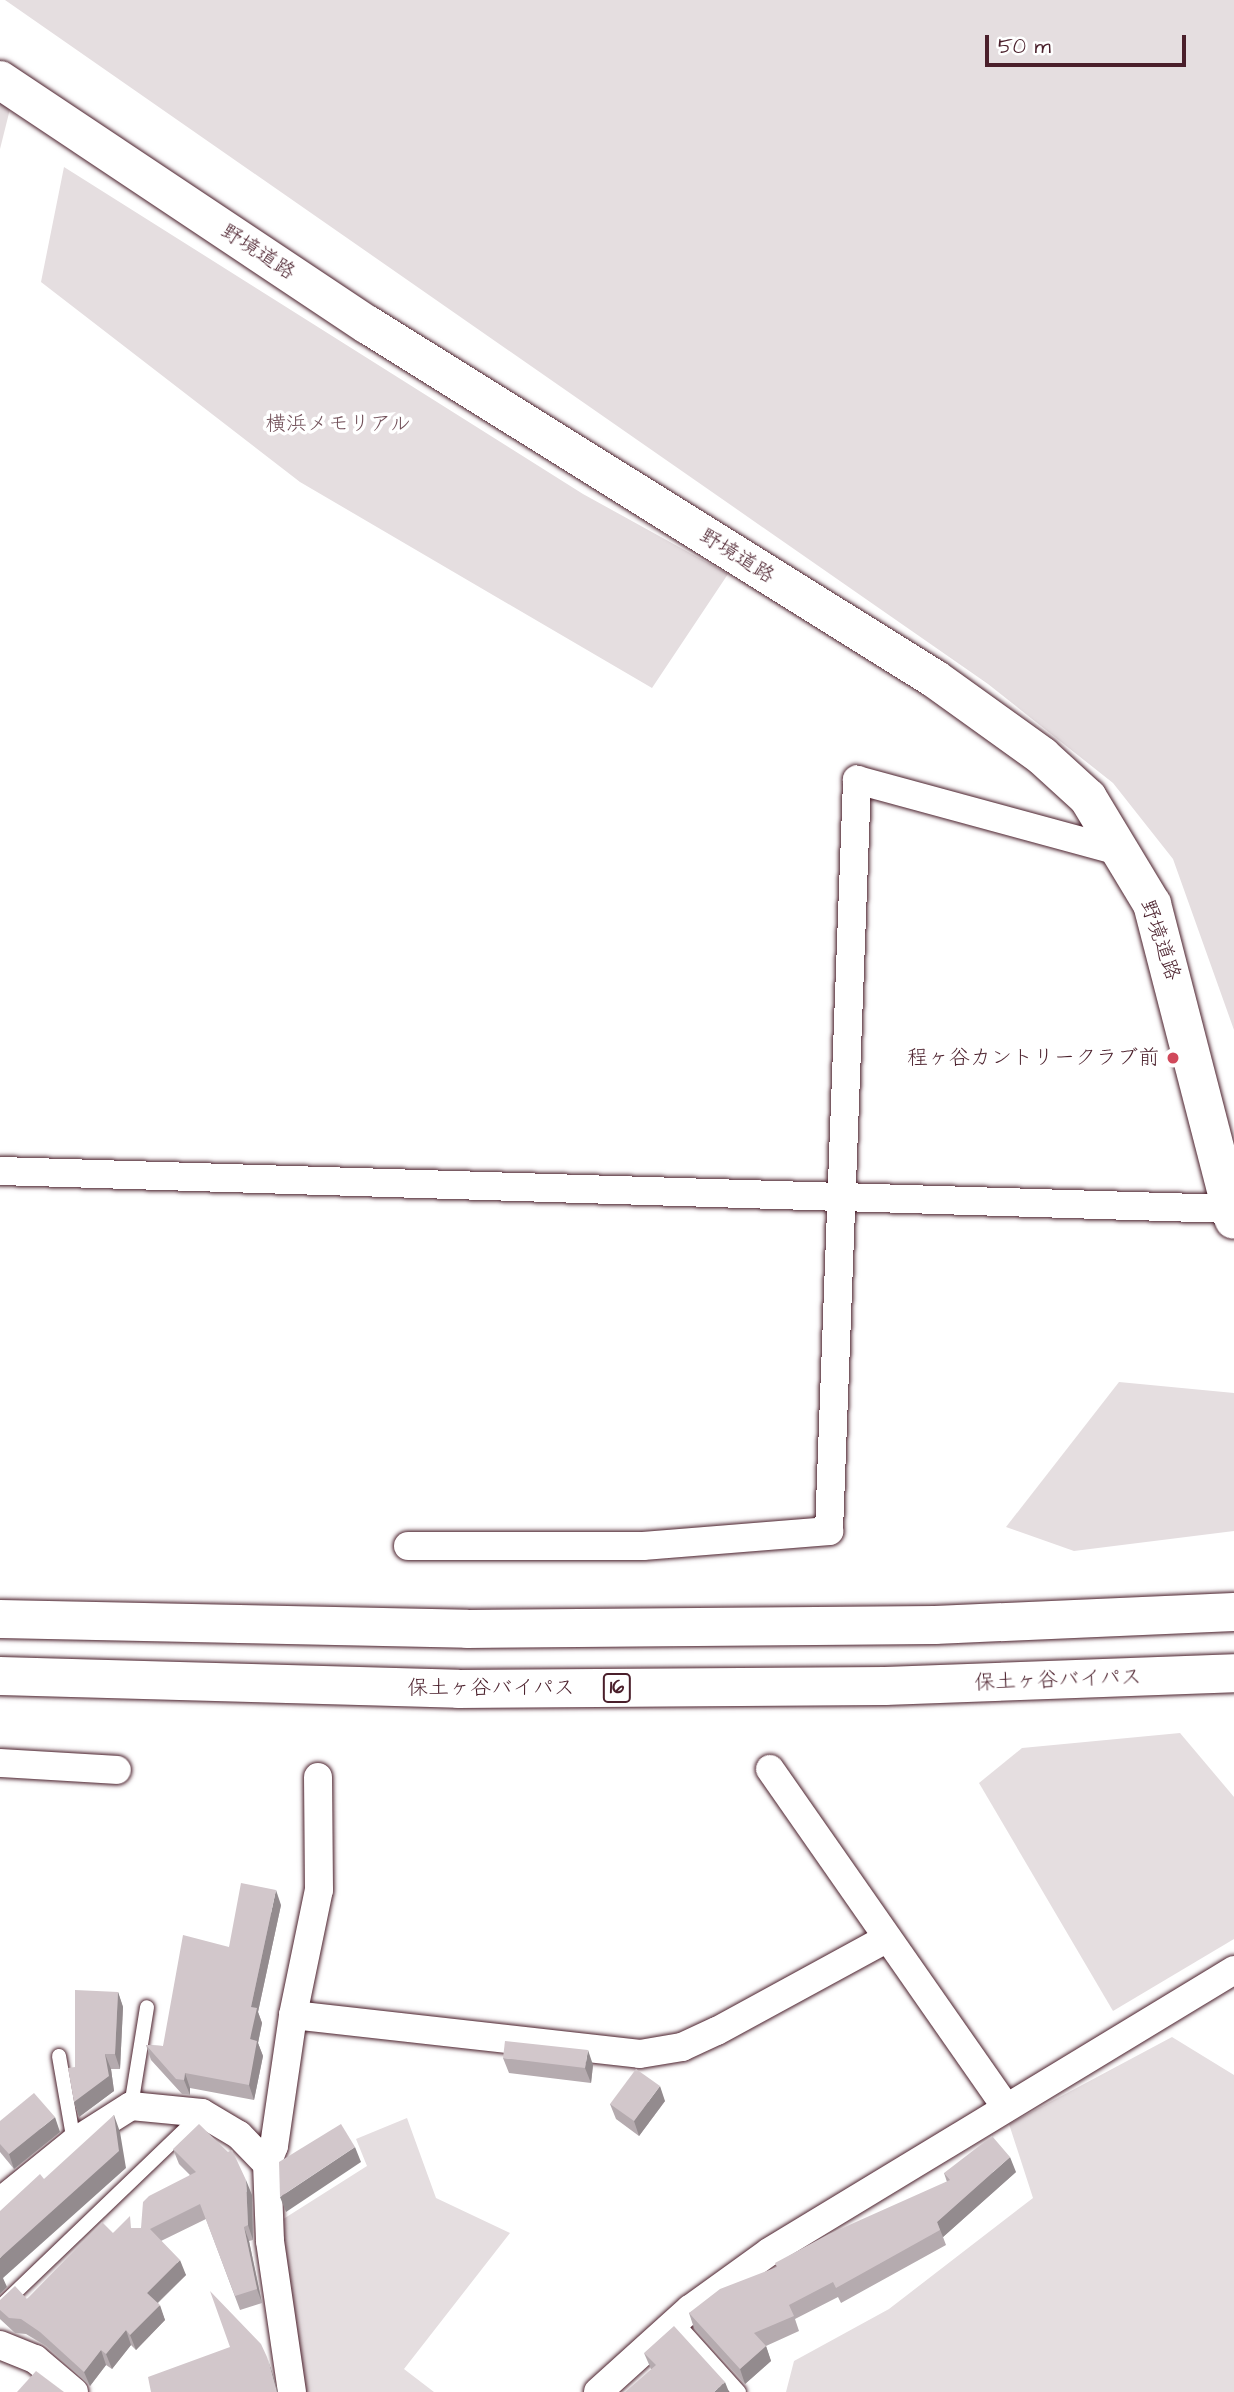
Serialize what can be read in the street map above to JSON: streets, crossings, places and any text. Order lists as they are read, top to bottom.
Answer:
{
  "streets": {
    "main road": ["野境道路", "保土ヶ谷バイパス", "16"]
  },
  "parks": ["横浜メモリアル"],
  "places": ["程ヶ谷カントリークラブ前"],
  "scale_bar": "50 m"
}
